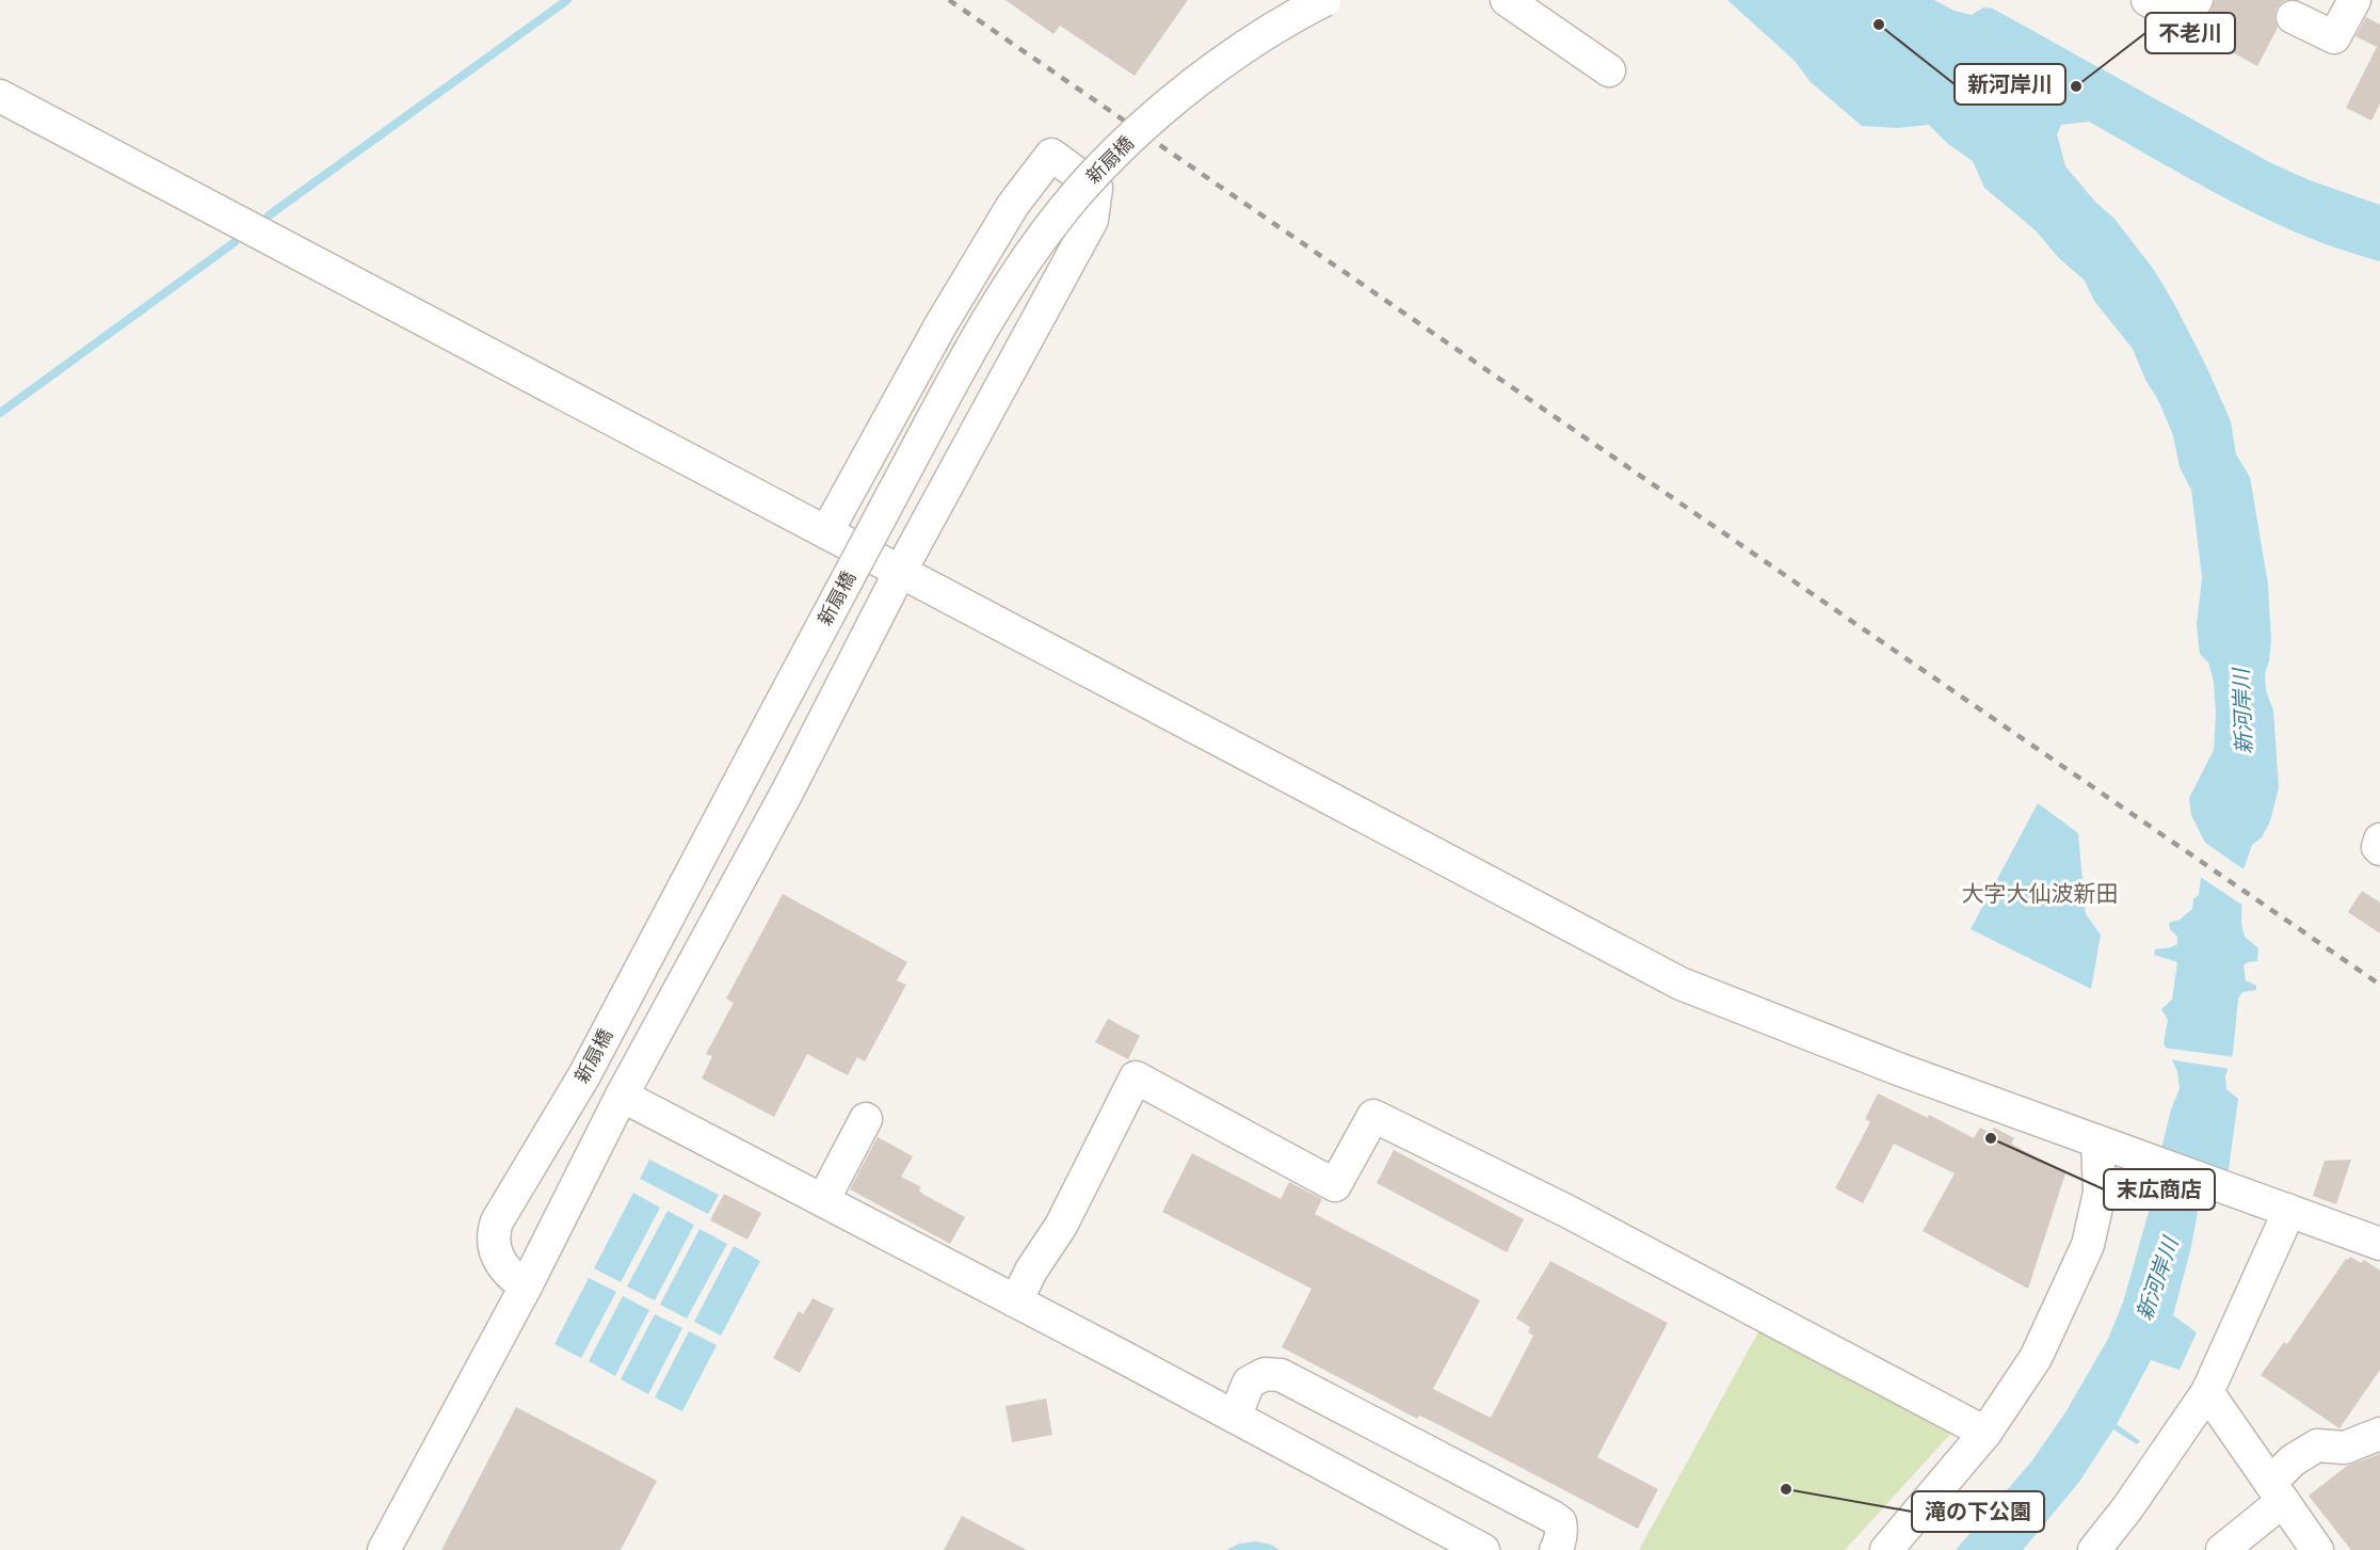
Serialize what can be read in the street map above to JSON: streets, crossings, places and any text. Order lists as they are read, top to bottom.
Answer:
{
  "streets": {
    "street": ["新扇橋"]
  },
  "districts": ["大字大仙波新田"],
  "water": ["新河岸川"],
  "places": [
    "新河岸川",
    "不老川",
    "末広商店",
    "滝の下公園"
  ]
}
